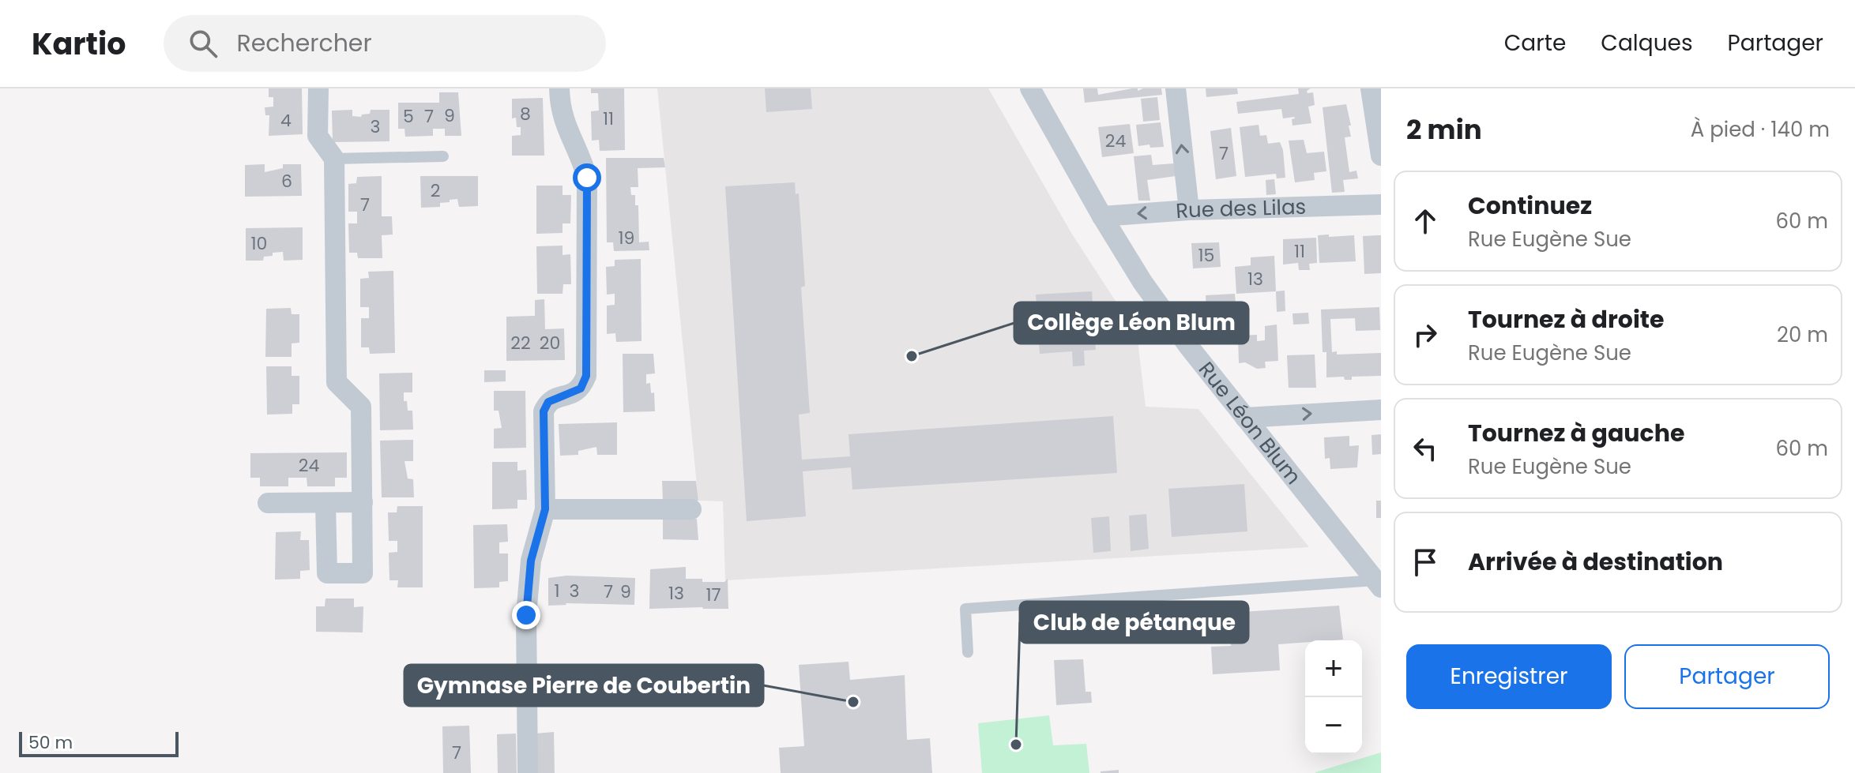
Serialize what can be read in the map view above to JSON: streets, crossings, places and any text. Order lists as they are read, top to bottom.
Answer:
{
  "streets": {
    "street": ["Rue des Lilas", "Rue Léon Blum"]
  },
  "crossings": [
    ["Rue des Lilas", "Rue Léon Blum"]
  ],
  "places": ["Collège Léon Blum", "Gymnase Pierre de Coubertin", "Club de pétanque"],
  "house_numbers": [
    "8",
    "9",
    "5",
    "7",
    "11",
    "4",
    "3",
    "24",
    "7",
    "6",
    "2",
    "7",
    "19",
    "10",
    "11",
    "15",
    "13",
    "22",
    "20",
    "24",
    "1",
    "3",
    "7",
    "9",
    "13",
    "17",
    "7"
  ],
  "scale_bar": "50 m",
  "page": {
    "header": "Kartio",
    "search": "Rechercher",
    "nav": ["Carte", "Calques", "Partager"],
    "heading": ["2 min", "À pied · 140 m"],
    "list": [
      ["Continuez", "Rue Eugène Sue", "60 m"],
      ["Tournez à droite", "Rue Eugène Sue", "20 m"],
      ["Tournez à gauche", "Rue Eugène Sue", "60 m"],
      "Arrivée à destination"
    ],
    "buttons": ["Enregistrer", "Partager"],
    "map_buttons": ["+", "−"],
    "scale": "50 m"
  }
}
